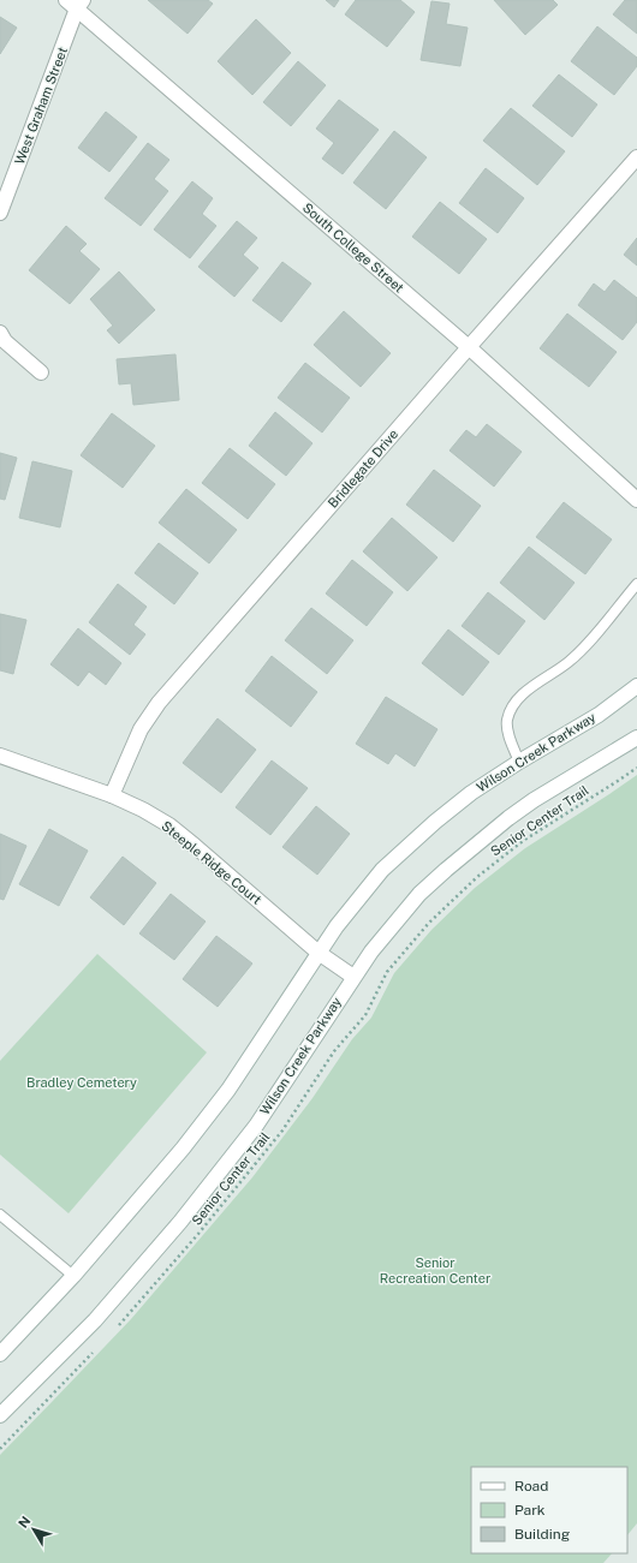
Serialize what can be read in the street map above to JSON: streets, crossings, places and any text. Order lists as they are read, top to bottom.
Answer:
{
  "streets": {
    "street": [
      "West Graham Street",
      "South College Street",
      "Bridlegate Drive",
      "Wilson Creek Parkway",
      "Steeple Ridge Court"
    ],
    "path": ["Senior Center Trail"]
  },
  "crossings": [
    ["West Graham Street", "South College Street"],
    ["South College Street", "Bridlegate Drive"],
    ["Bridlegate Drive", "Steeple Ridge Court"],
    ["Wilson Creek Parkway", "Steeple Ridge Court"]
  ],
  "parks": ["Bradley Cemetery", "Senior Recreation Center"],
  "legend": ["Road", "Park", "Building"],
  "north": "top left"
}
